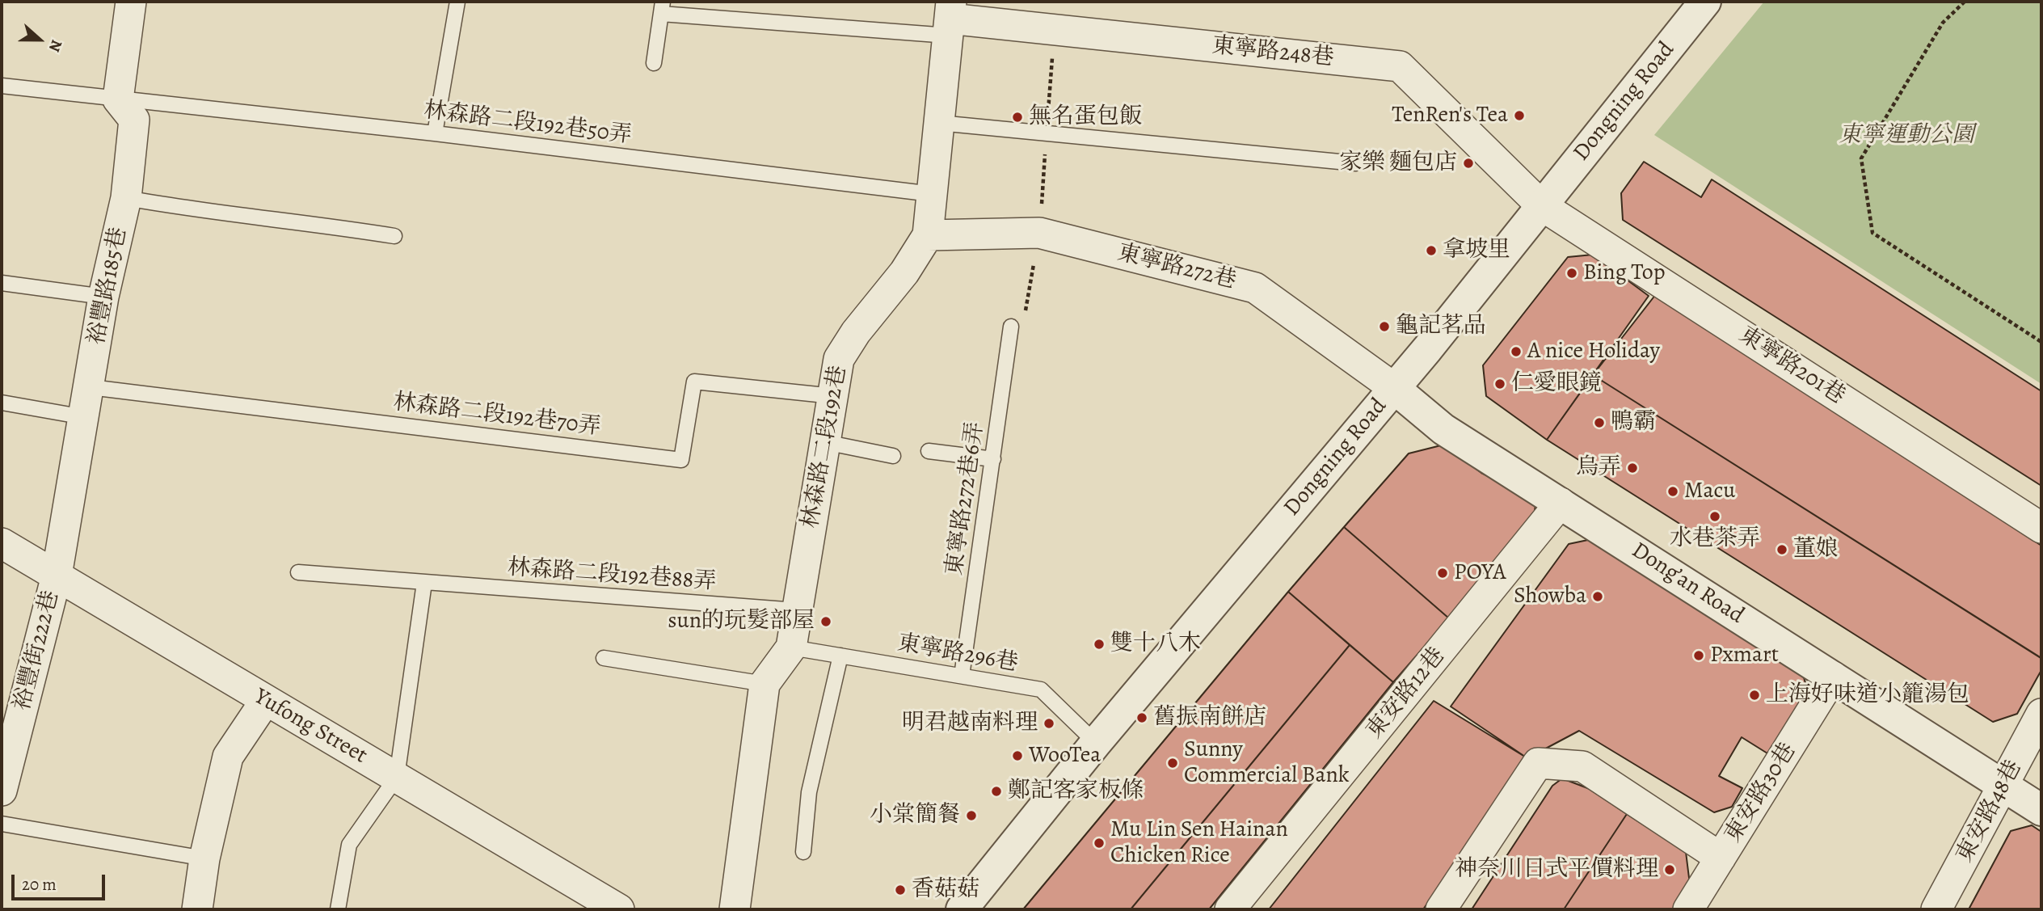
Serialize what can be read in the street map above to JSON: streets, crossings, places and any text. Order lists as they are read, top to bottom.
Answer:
{
  "streets": {
    "street": [
      "東寧路248巷",
      "Dongning Road",
      "東寧路272巷",
      "裕豐路185巷",
      "東寧路201巷",
      "林森路二段192巷",
      "Dong’an Road",
      "裕豐街222巷",
      "東安路12巷",
      "Yufong Street",
      "東安路30巷",
      "東安路48巷"
    ],
    "lane": [
      "林森路二段192巷50弄",
      "林森路二段192巷70弄",
      "東寧路272巷6弄",
      "林森路二段192巷88弄",
      "東寧路296巷"
    ]
  },
  "crossings": [
    ["東寧路248巷", "Dongning Road"],
    ["東寧路248巷", "東寧路201巷"],
    ["東寧路248巷", "林森路二段192巷"],
    ["Dongning Road", "東寧路272巷"],
    ["Dongning Road", "東寧路201巷"],
    ["Dongning Road", "Dong’an Road"],
    ["Dongning Road", "東寧路296巷"],
    ["林森路二段192巷50弄", "裕豐路185巷"],
    ["林森路二段192巷50弄", "林森路二段192巷"],
    ["東寧路272巷", "林森路二段192巷"],
    ["東寧路272巷", "Dong’an Road"],
    ["裕豐路185巷", "林森路二段192巷70弄"],
    ["裕豐路185巷", "裕豐街222巷"],
    ["裕豐路185巷", "Yufong Street"],
    ["林森路二段192巷70弄", "林森路二段192巷"],
    ["林森路二段192巷", "林森路二段192巷88弄"],
    ["林森路二段192巷", "東寧路296巷"],
    ["東寧路272巷6弄", "東寧路296巷"],
    ["Dong’an Road", "東安路12巷"],
    ["Dong’an Road", "東安路30巷"],
    ["Dong’an Road", "東安路48巷"],
    ["裕豐街222巷", "Yufong Street"]
  ],
  "parks": ["東寧運動公園"],
  "places": [
    "TenRen's Tea",
    "無名蛋包飯",
    "家樂 麵包店",
    "拿坡里",
    "Bing Top",
    "龜記茗品",
    "A nice Holiday",
    "仁愛眼鏡",
    "鴨霸",
    "烏弄",
    "Macu",
    "水巷茶弄",
    "董娘",
    "POYA",
    "Showba",
    "sun的玩髮部屋",
    "雙十八木",
    "Pxmart",
    "上海好味道小籠湯包",
    "舊振南餅店",
    "明君越南料理",
    "WooTea",
    "Sunny Commercial Bank",
    "鄭記客家板條",
    "小棠簡餐",
    "Mu Lin Sen Hainan Chicken Rice",
    "神奈川日式平價料理",
    "香菇菇"
  ],
  "scale_bar": "20 m",
  "north": "right"
}
